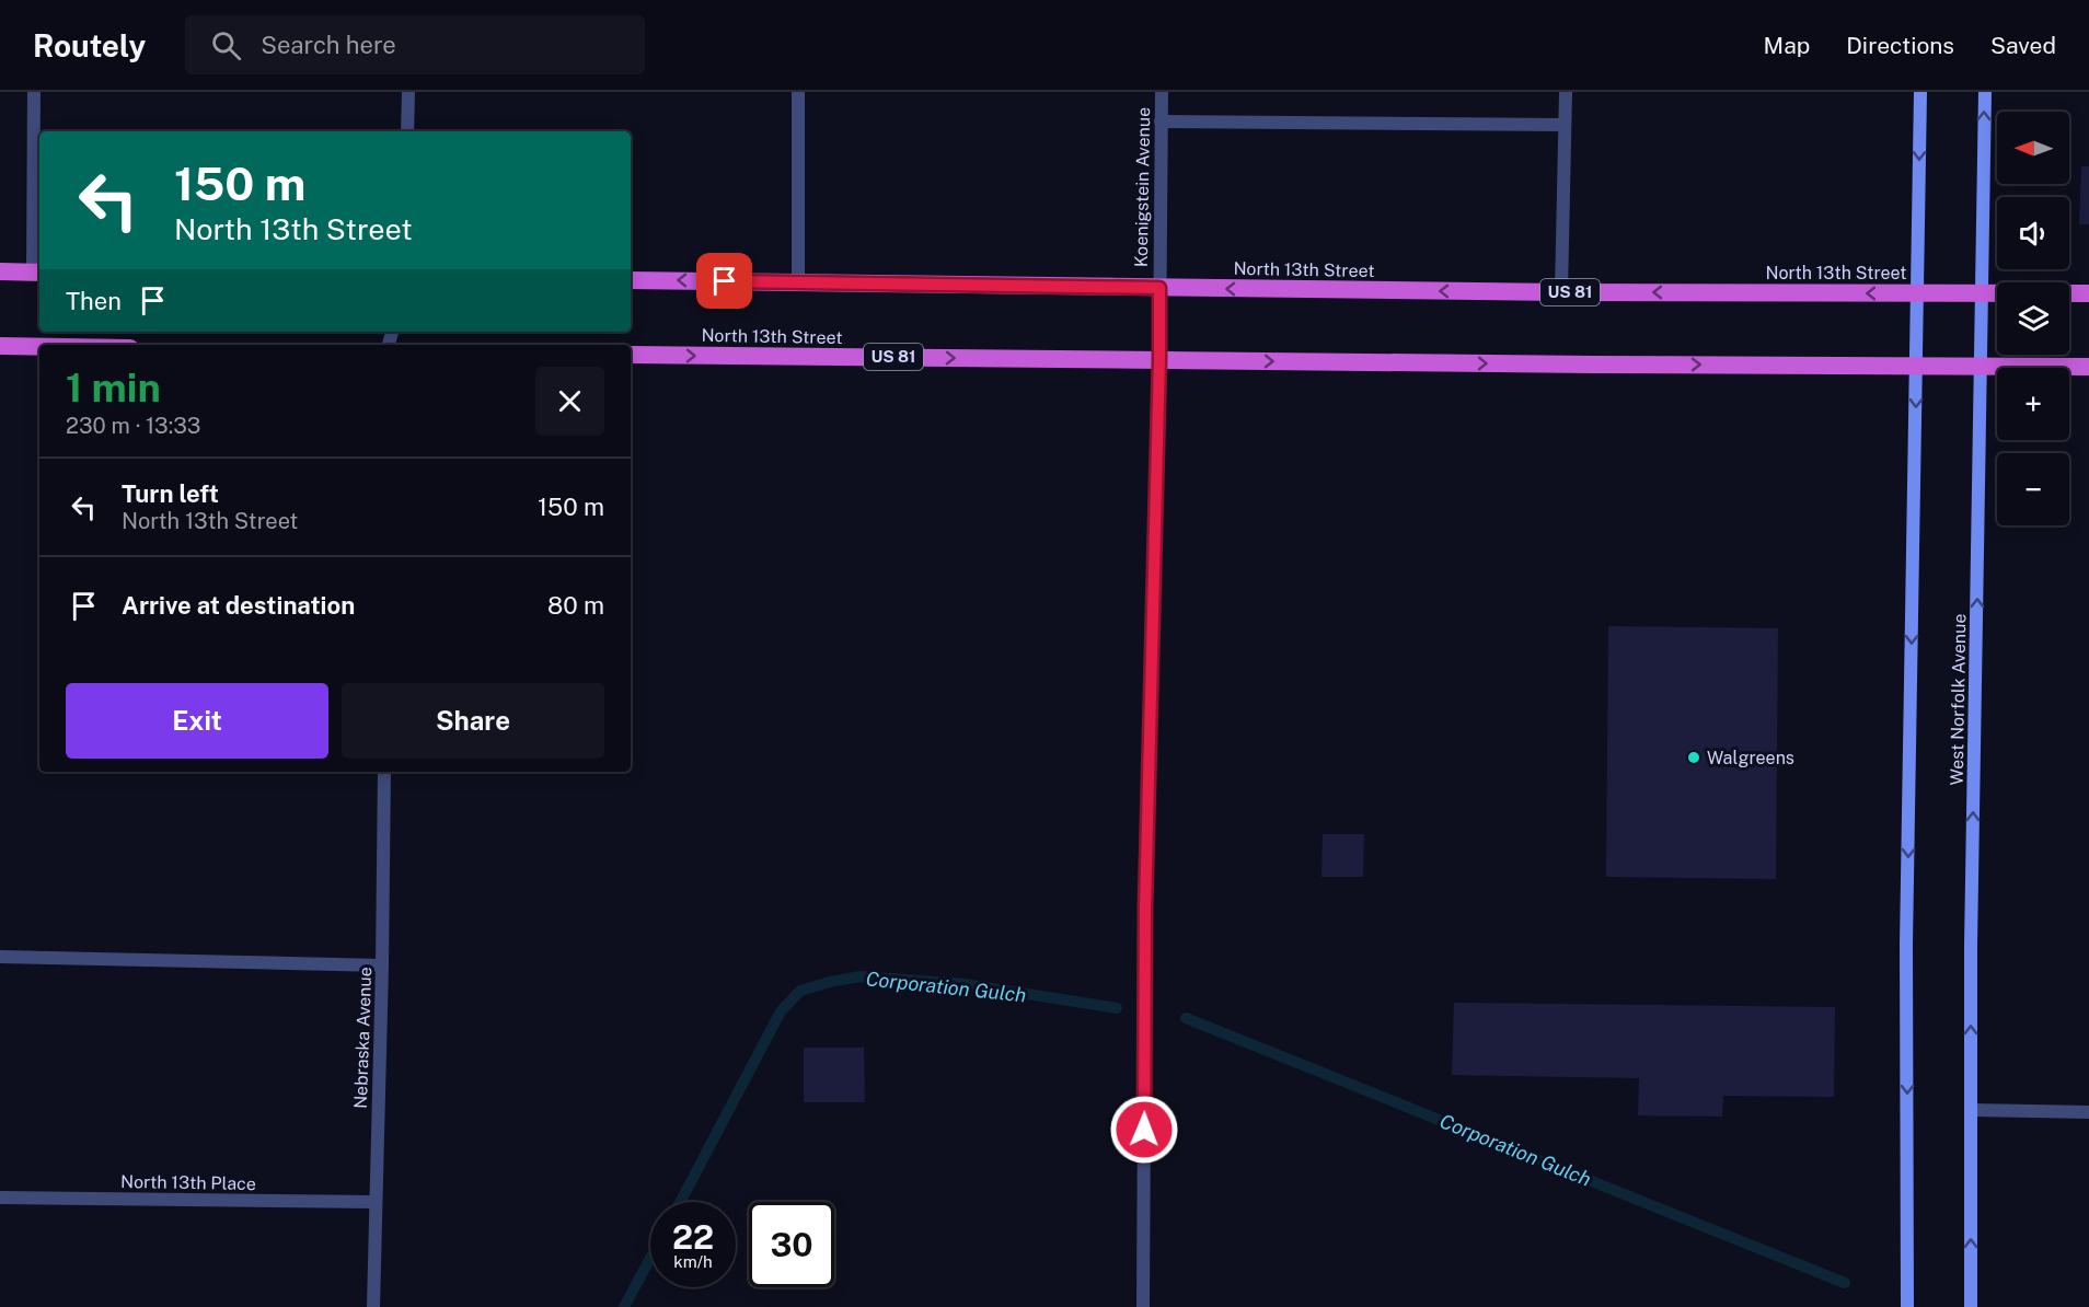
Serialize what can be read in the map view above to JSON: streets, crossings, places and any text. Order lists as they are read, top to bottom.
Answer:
{
  "streets": {
    "highway": ["North 13th Street", "US 81"],
    "main road": ["West Norfolk Avenue"],
    "street": ["Koenigstein Avenue", "Nebraska Avenue", "North 13th Place"]
  },
  "crossings": [
    ["Koenigstein Avenue", "North 13th Street"],
    ["North 13th Street", "US 81"],
    ["North 13th Street", "West Norfolk Avenue"],
    ["US 81", "West Norfolk Avenue"],
    ["Nebraska Avenue", "North 13th Place"]
  ],
  "water": ["Corporation Gulch"],
  "places": ["Walgreens"],
  "north": "left",
  "page": {
    "header": "Routely",
    "search": "Search here",
    "nav": ["Map", "Directions", "Saved"],
    "map_buttons": ["+", "−"],
    "turn": ["150 m", "North 13th Street"],
    "then": "Then",
    "heading": ["1 min", "230 m · 13:33"],
    "list": [
      {
        "name": "Turn left",
        "note": "North 13th Street",
        "value": "150 m"
      },
      {
        "name": "Arrive at destination",
        "value": "80 m"
      }
    ],
    "buttons": ["Exit", "Share"],
    "speed": "22 km/h",
    "limit": "30"
  }
}
